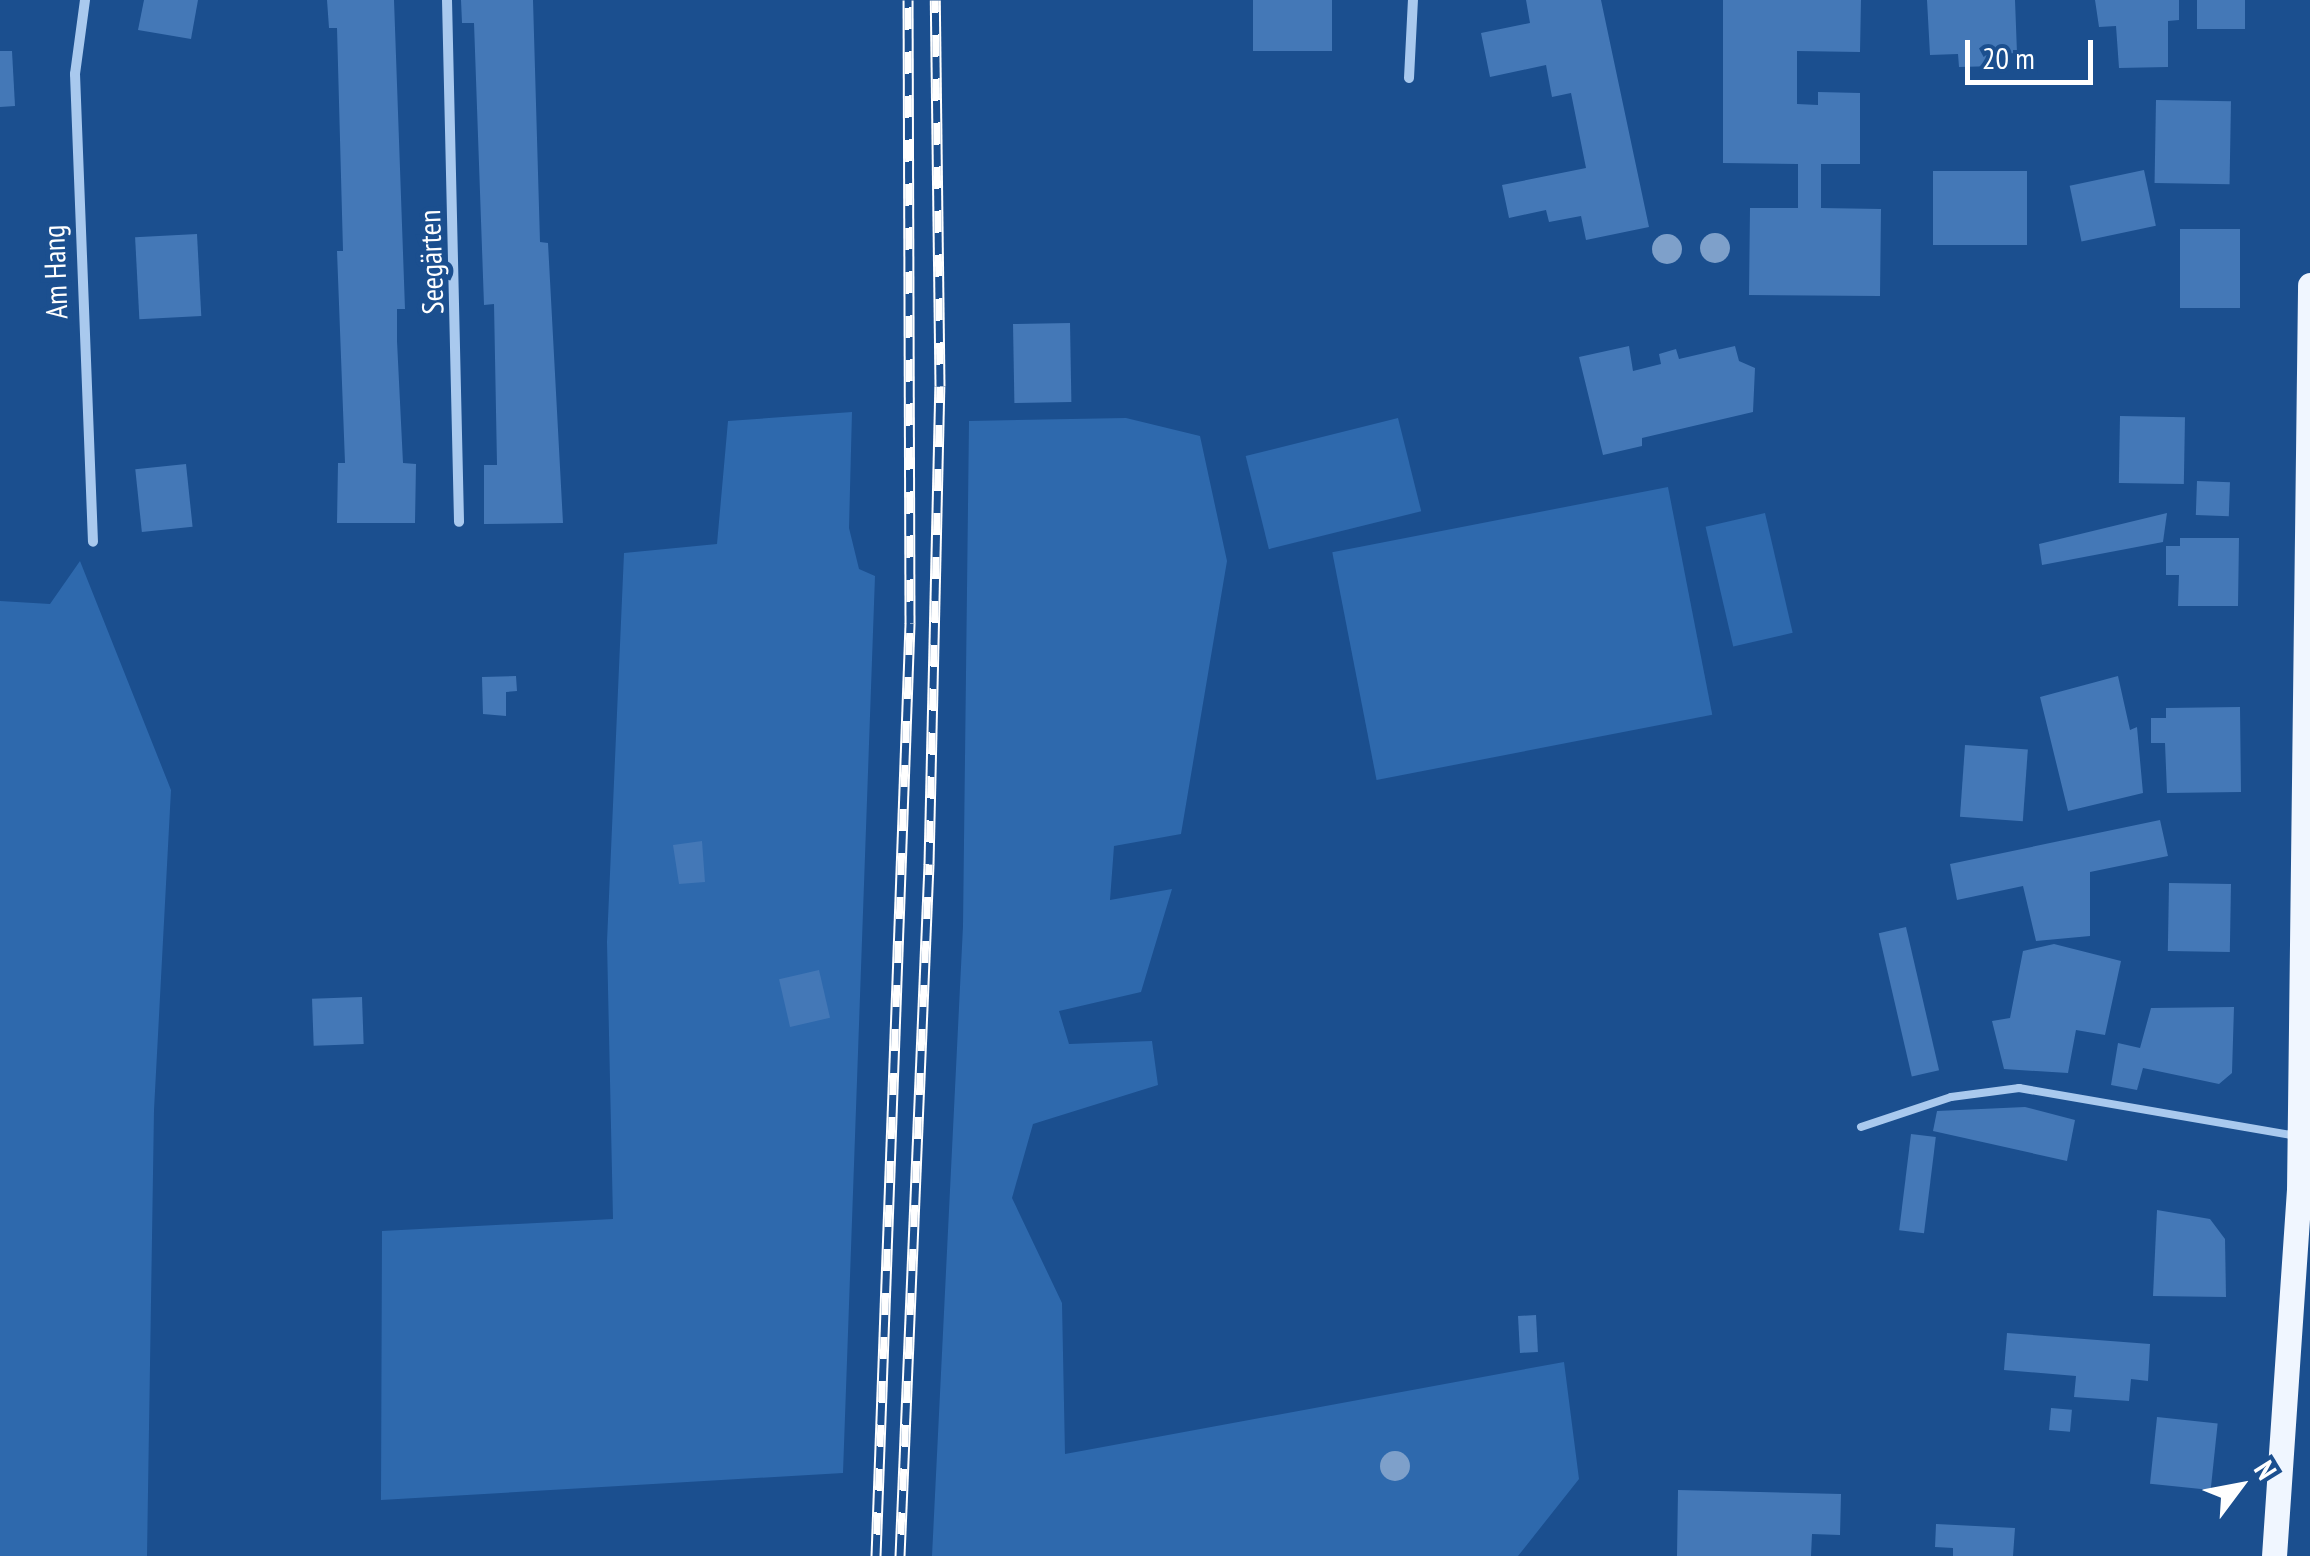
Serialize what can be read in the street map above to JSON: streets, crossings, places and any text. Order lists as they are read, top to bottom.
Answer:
{
  "streets": {
    "street": ["Seegärten", "Am Hang"]
  },
  "scale_bar": "20 m",
  "north": "top right"
}
